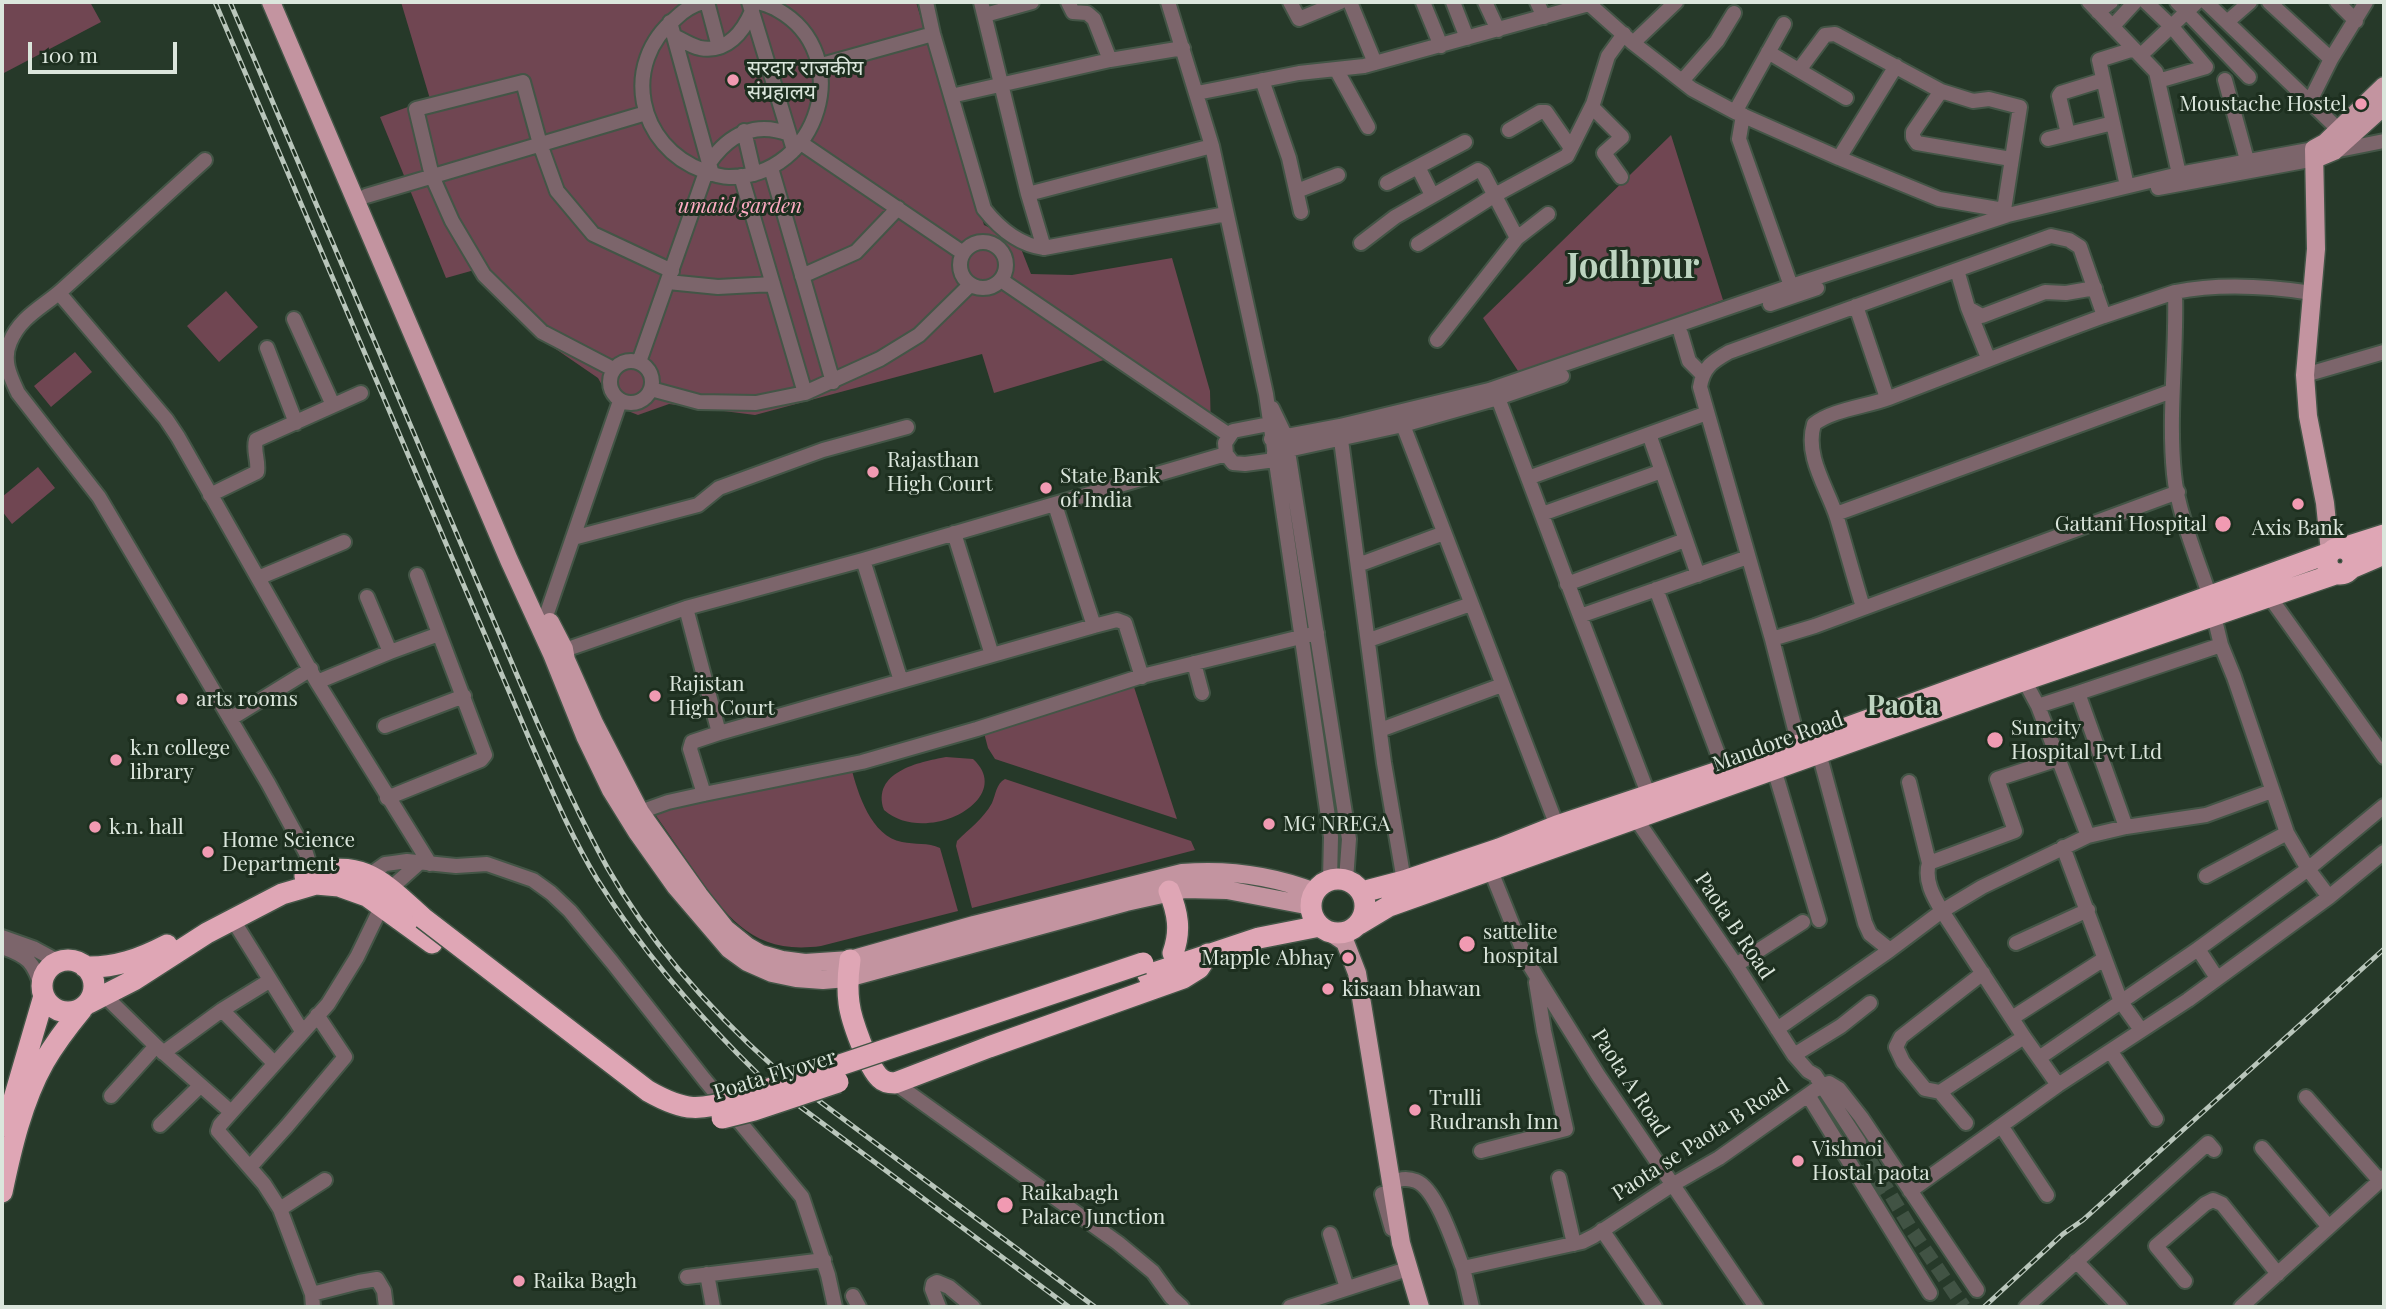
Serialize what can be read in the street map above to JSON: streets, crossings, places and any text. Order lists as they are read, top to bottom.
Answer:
{
  "streets": {
    "highway": ["Mandore Road", "Poata Flyover"],
    "street": ["Paota B Road", "Paota A Road", "Paota se Paota B Road"]
  },
  "crossings": [
    ["Mandore Road", "Paota B Road"],
    ["Mandore Road", "Poata Flyover"],
    ["Mandore Road", "Paota A Road"],
    ["Paota B Road", "Paota se Paota B Road"],
    ["Paota A Road", "Paota se Paota B Road"]
  ],
  "districts": ["Jodhpur", "Paota"],
  "parks": ["umaid garden"],
  "places": [
    "सरदार राजकीय संग्रहालय",
    "Moustache Hostel",
    "Rajasthan High Court",
    "State Bank of India",
    "Axis Bank",
    "Gattani Hospital",
    "Rajistan High Court",
    "arts rooms",
    "Suncity Hospital Pvt Ltd",
    "k.n college library",
    "MG NREGA",
    "k.n. hall",
    "Home Science Department",
    "sattelite hospital",
    "Mapple Abhay",
    "kisaan bhawan",
    "Trulli Rudransh Inn",
    "Vishnoi Hostal paota",
    "Raikabagh Palace Junction",
    "Raika Bagh"
  ],
  "scale_bar": "100 m"
}
